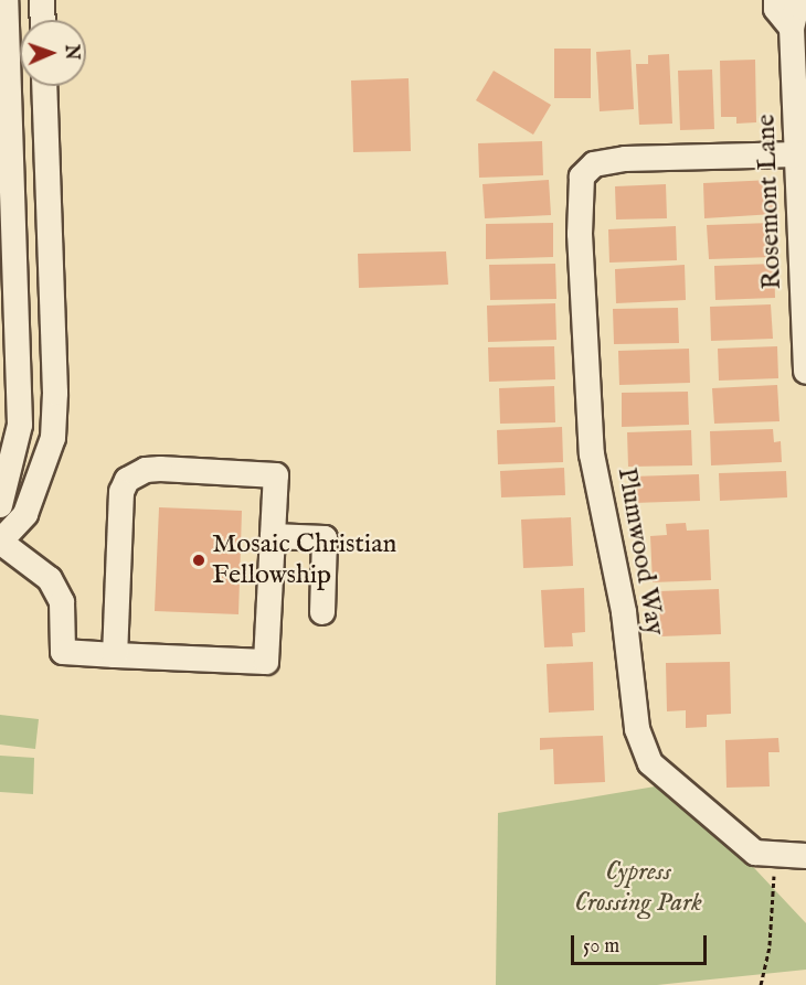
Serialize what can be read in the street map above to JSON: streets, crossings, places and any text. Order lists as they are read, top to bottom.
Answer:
{
  "streets": {
    "street": ["Rosemont Lane", "Plumwood Way"]
  },
  "crossings": [
    ["Rosemont Lane", "Plumwood Way"]
  ],
  "parks": ["Cypress Crossing Park"],
  "places": ["Mosaic Christian Fellowship"],
  "scale_bar": "50 m",
  "north": "right"
}
